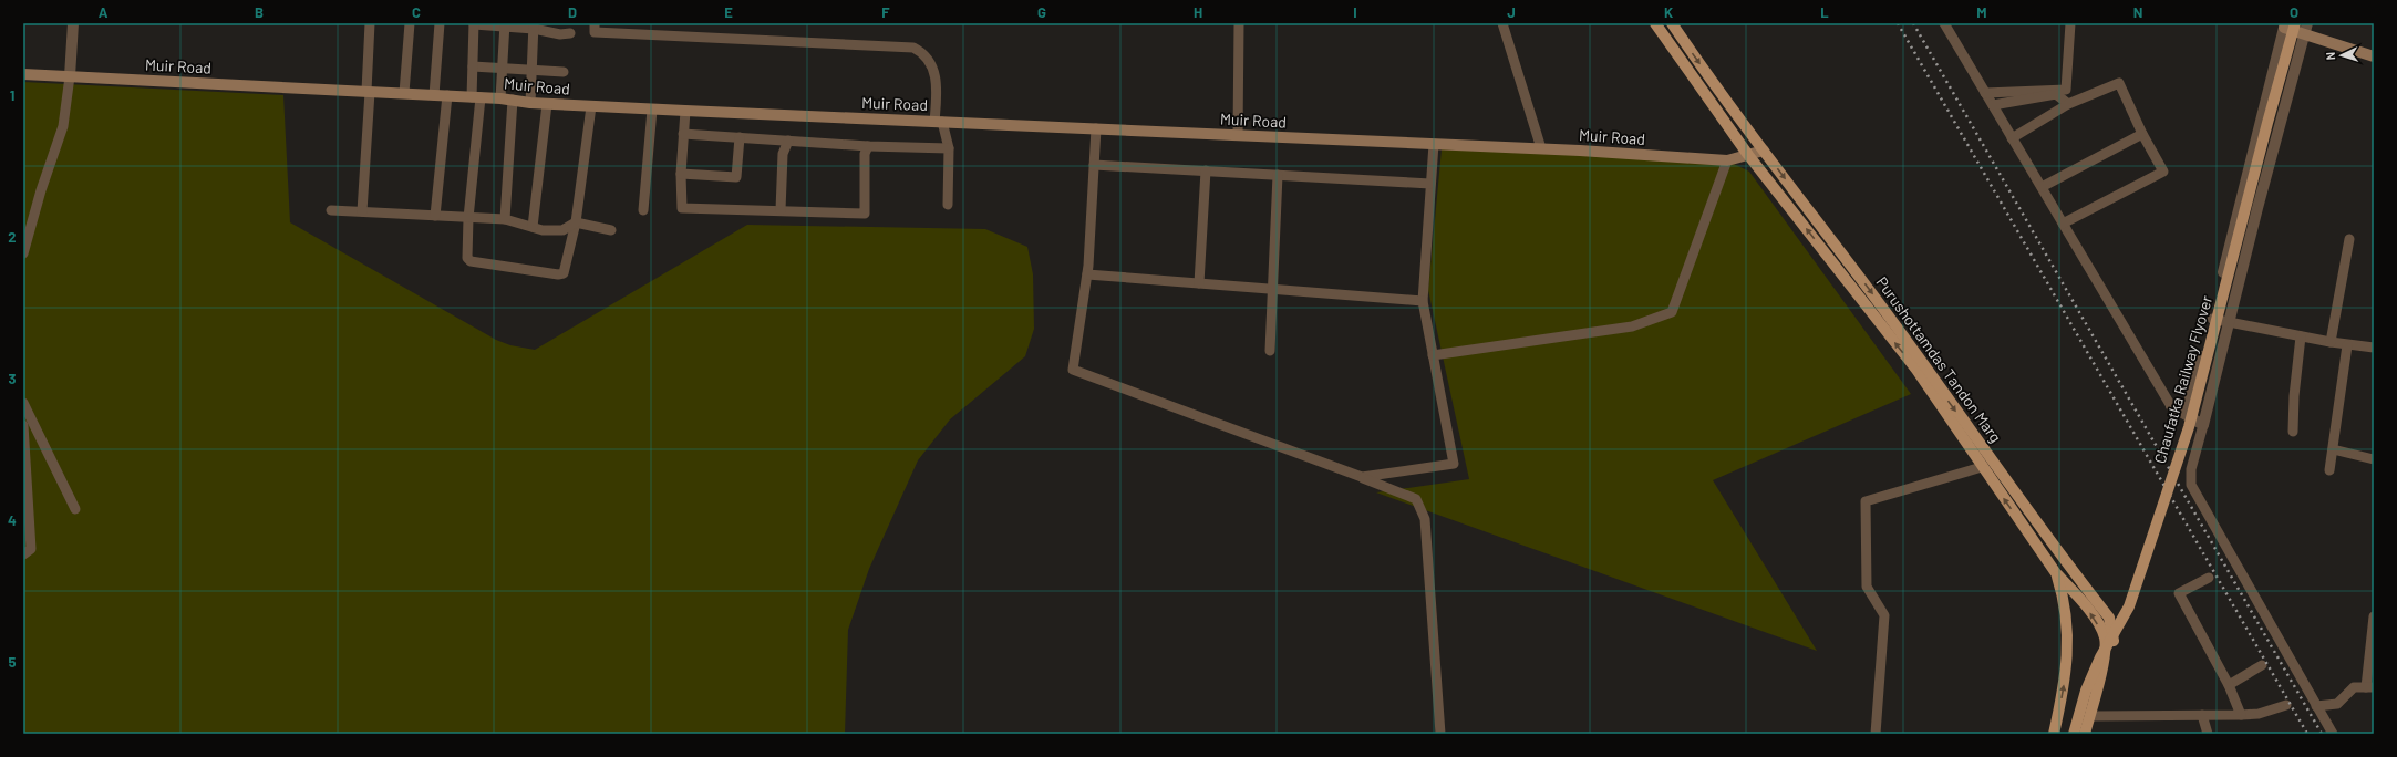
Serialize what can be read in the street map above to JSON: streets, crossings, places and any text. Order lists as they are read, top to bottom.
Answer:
{
  "streets": {
    "main road": ["Muir Road", "Purushottamdas Tandon Marg", "Chaufatka Railway Flyover"]
  },
  "crossings": [
    ["Muir Road", "Purushottamdas Tandon Marg"]
  ],
  "north": "left",
  "grid": {
    "columns": [
      "A",
      "B",
      "C",
      "D",
      "E",
      "F",
      "G",
      "H",
      "I",
      "J",
      "K",
      "L",
      "M",
      "N",
      "O"
    ],
    "rows": [
      "1",
      "2",
      "3",
      "4",
      "5"
    ]
  }
}
